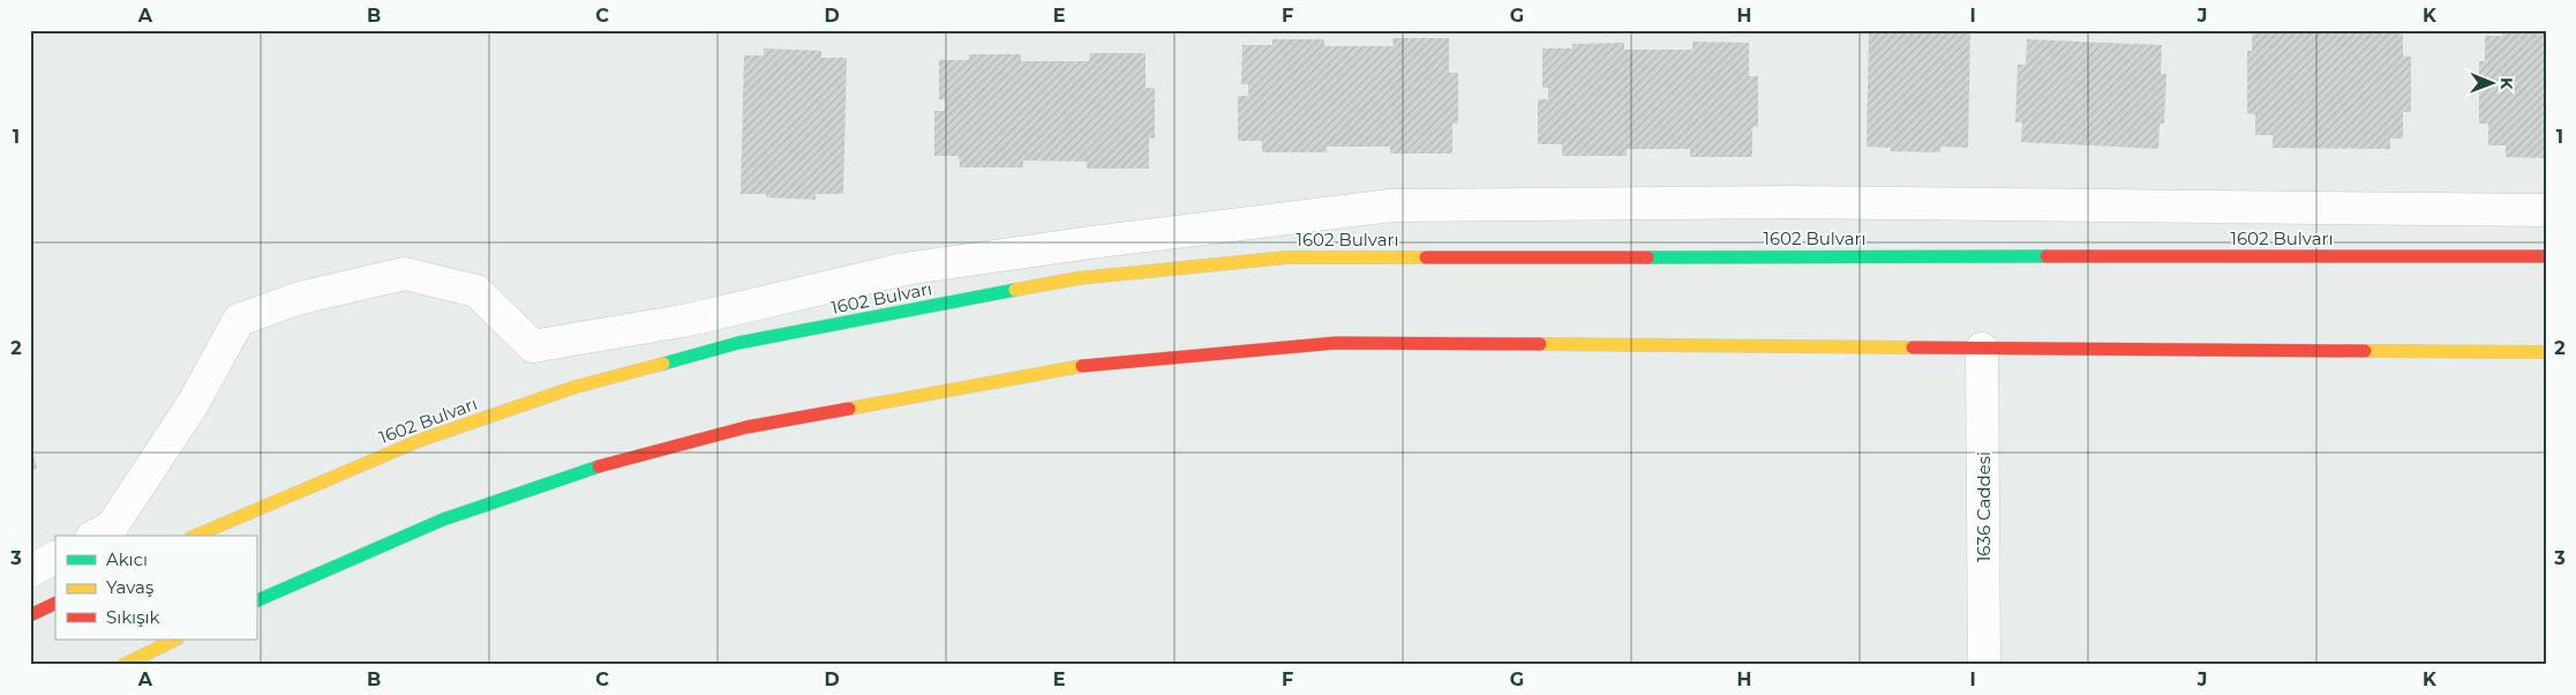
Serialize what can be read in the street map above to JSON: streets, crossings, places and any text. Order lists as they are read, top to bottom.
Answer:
{
  "streets": {
    "street": ["1602 Bulvarı", "1636 Caddesi"]
  },
  "legend": ["Akıcı", "Yavaş", "Sıkışık"],
  "north": "right",
  "grid": {
    "columns": [
      "A",
      "B",
      "C",
      "D",
      "E",
      "F",
      "G",
      "H",
      "I",
      "J",
      "K"
    ],
    "rows": ["1", "2", "3"]
  }
}
